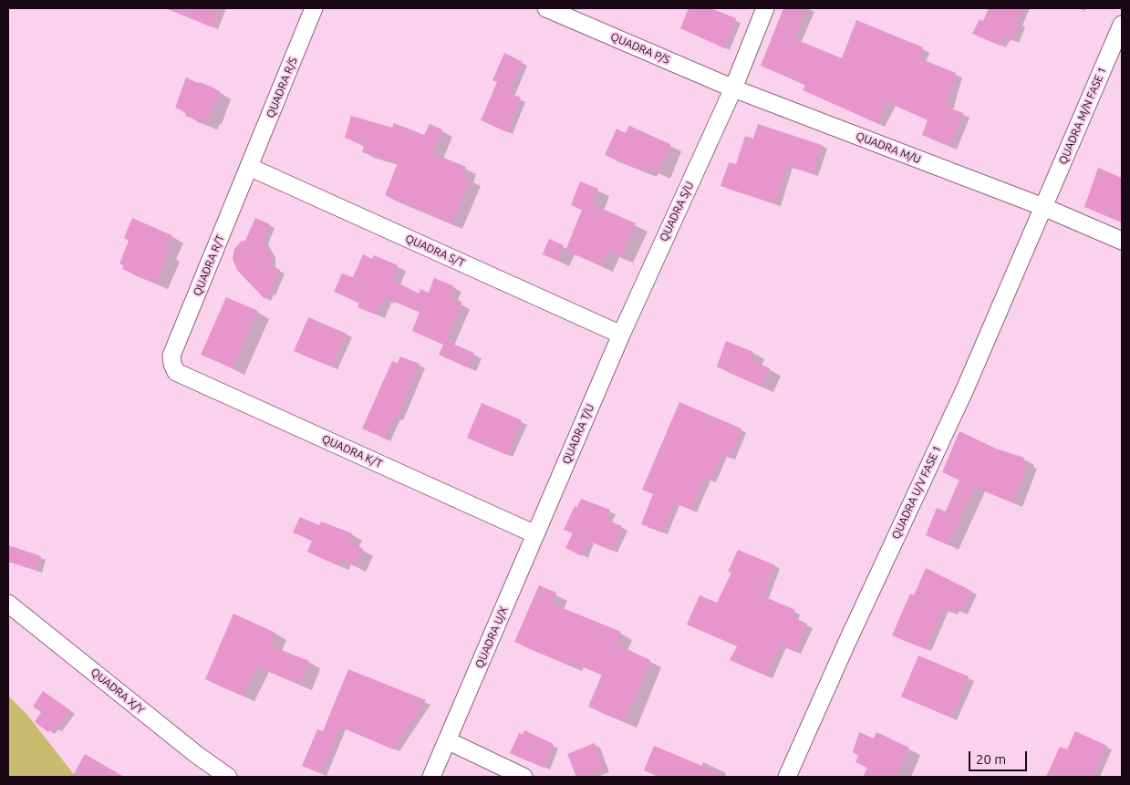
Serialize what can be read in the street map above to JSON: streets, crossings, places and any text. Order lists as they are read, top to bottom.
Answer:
{
  "streets": {
    "street": [
      "QUADRA P/S",
      "QUADRA R/S",
      "QUADRA M/N FASE 1",
      "QUADRA M/U",
      "QUADRA S/U",
      "QUADRA S/T",
      "QUADRA R/T",
      "QUADRA T/U",
      "QUADRA K/T",
      "QUADRA U/V FASE 1",
      "QUADRA U/X",
      "QUADRA X/Y"
    ]
  },
  "crossings": [
    ["QUADRA P/S", "QUADRA M/U"],
    ["QUADRA P/S", "QUADRA S/U"],
    ["QUADRA R/S", "QUADRA S/T"],
    ["QUADRA R/S", "QUADRA R/T"],
    ["QUADRA M/N FASE 1", "QUADRA M/U"],
    ["QUADRA M/N FASE 1", "QUADRA U/V FASE 1"],
    ["QUADRA M/U", "QUADRA S/U"],
    ["QUADRA M/U", "QUADRA U/V FASE 1"],
    ["QUADRA S/U", "QUADRA S/T"],
    ["QUADRA S/U", "QUADRA T/U"],
    ["QUADRA S/T", "QUADRA R/T"],
    ["QUADRA S/T", "QUADRA T/U"],
    ["QUADRA R/T", "QUADRA K/T"],
    ["QUADRA T/U", "QUADRA K/T"],
    ["QUADRA T/U", "QUADRA U/X"],
    ["QUADRA K/T", "QUADRA U/X"]
  ],
  "scale_bar": "20 m"
}
